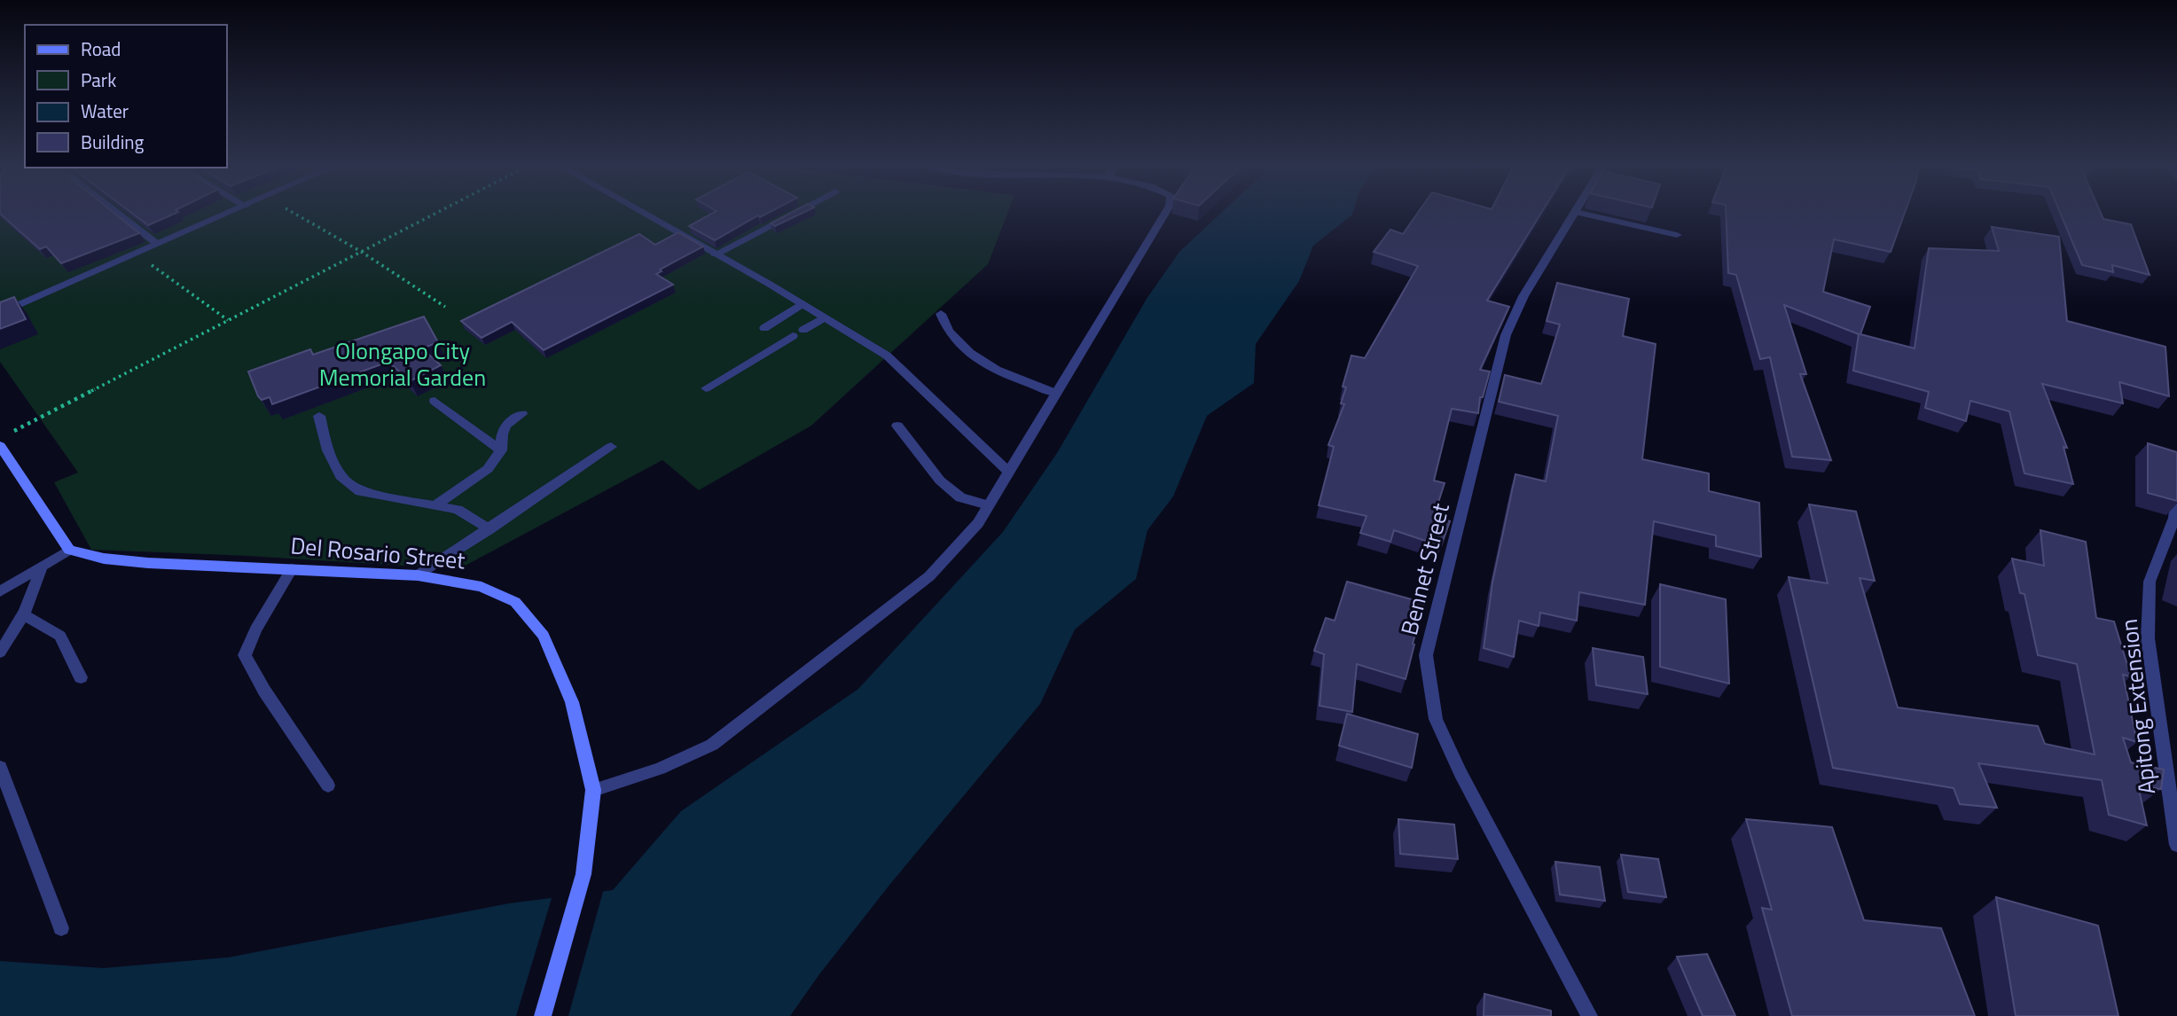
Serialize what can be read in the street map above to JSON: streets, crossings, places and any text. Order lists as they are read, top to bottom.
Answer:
{
  "streets": {
    "main road": ["Del Rosario Street"],
    "street": ["Bennet Street", "Apitong Extension"]
  },
  "parks": ["Olongapo City Memorial Garden"],
  "legend": [
    "Road",
    "Park",
    "Water",
    "Building"
  ]
}
